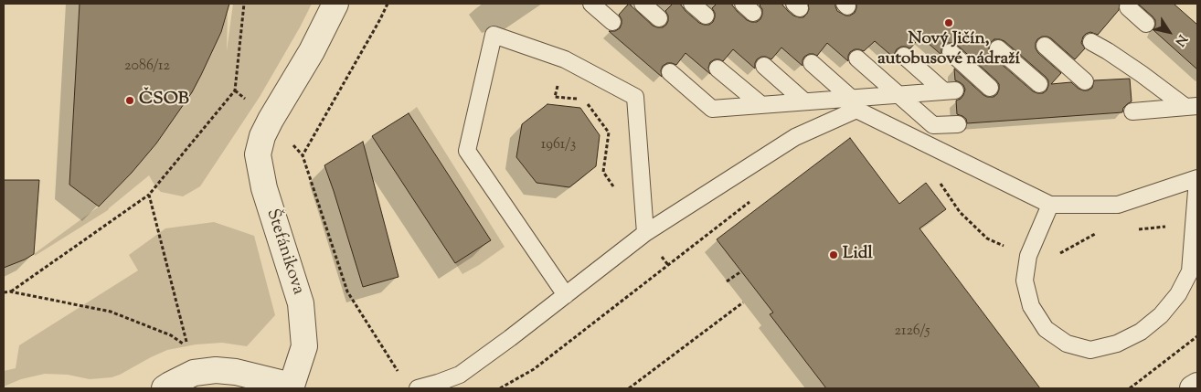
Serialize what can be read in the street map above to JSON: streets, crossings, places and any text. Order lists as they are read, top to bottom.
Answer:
{
  "streets": {
    "street": ["Štefánikova"]
  },
  "places": ["Nový Jičín, autobusové nádraží", "ČSOB", "Lidl"],
  "house_numbers": ["2086/12", "1961/3", "2126/5"],
  "north": "bottom right"
}
